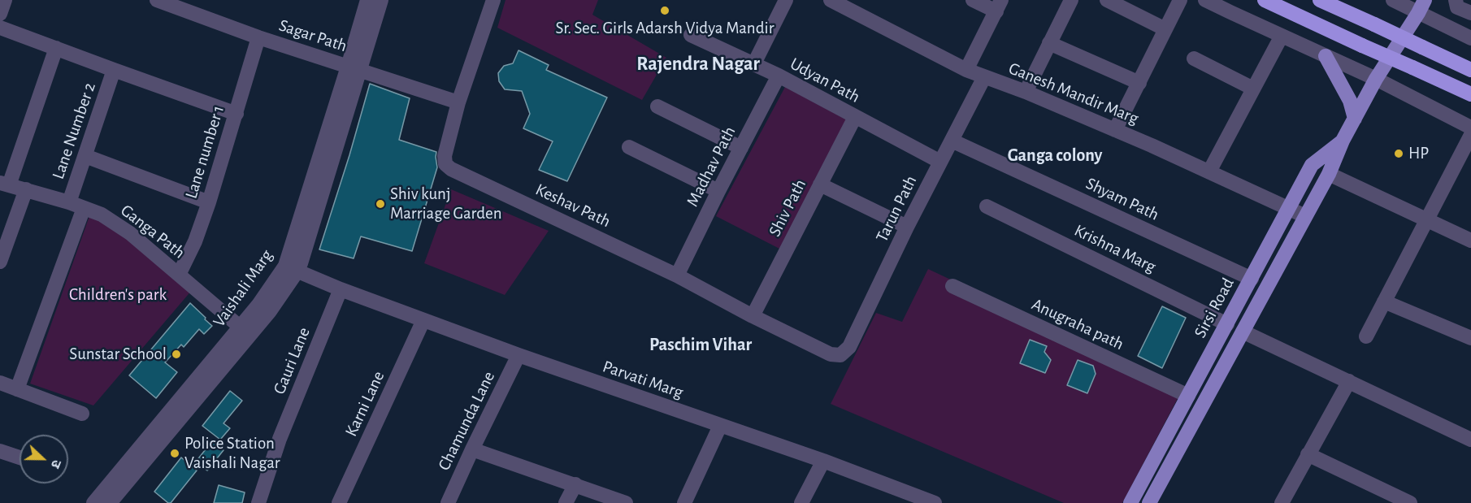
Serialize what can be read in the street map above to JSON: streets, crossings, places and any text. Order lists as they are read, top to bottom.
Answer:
{
  "streets": {
    "main road": ["Sirsi Road"],
    "street": [
      "Sagar Path",
      "Udyan Path",
      "Ganesh Mandir Marg",
      "Lane Number 2",
      "Lane number 1",
      "Madhav Path",
      "Shyam Path",
      "Keshav Path",
      "Shiv Path",
      "Tarun Path",
      "Ganga Path",
      "Krishna Marg",
      "Vaishali Marg",
      "Anugraha path",
      "Gauri Lane",
      "Parvati Marg",
      "Karni Lane",
      "Chamunda Lane"
    ]
  },
  "crossings": [
    ["Sagar Path", "Lane number 1"],
    ["Sagar Path", "Keshav Path"],
    ["Sagar Path", "Vaishali Marg"],
    ["Udyan Path", "Madhav Path"],
    ["Udyan Path", "Shiv Path"],
    ["Udyan Path", "Tarun Path"],
    ["Ganesh Mandir Marg", "Tarun Path"],
    ["Ganesh Mandir Marg", "Sirsi Road"],
    ["Lane Number 2", "Ganga Path"],
    ["Lane number 1", "Ganga Path"],
    ["Madhav Path", "Keshav Path"],
    ["Shyam Path", "Tarun Path"],
    ["Shyam Path", "Sirsi Road"],
    ["Keshav Path", "Shiv Path"],
    ["Keshav Path", "Tarun Path"],
    ["Ganga Path", "Vaishali Marg"],
    ["Krishna Marg", "Sirsi Road"],
    ["Sirsi Road", "Anugraha path"],
    ["Gauri Lane", "Parvati Marg"],
    ["Parvati Marg", "Karni Lane"],
    ["Parvati Marg", "Chamunda Lane"]
  ],
  "districts": ["Rajendra Nagar", "Ganga colony", "Paschim Vihar"],
  "parks": ["Children's park"],
  "places": [
    "Sr. Sec. Girls Adarsh Vidya Mandir",
    "HP",
    "Shiv kunj Marriage Garden",
    "Sunstar School",
    "Police Station Vaishali Nagar"
  ],
  "north": "right"
}
